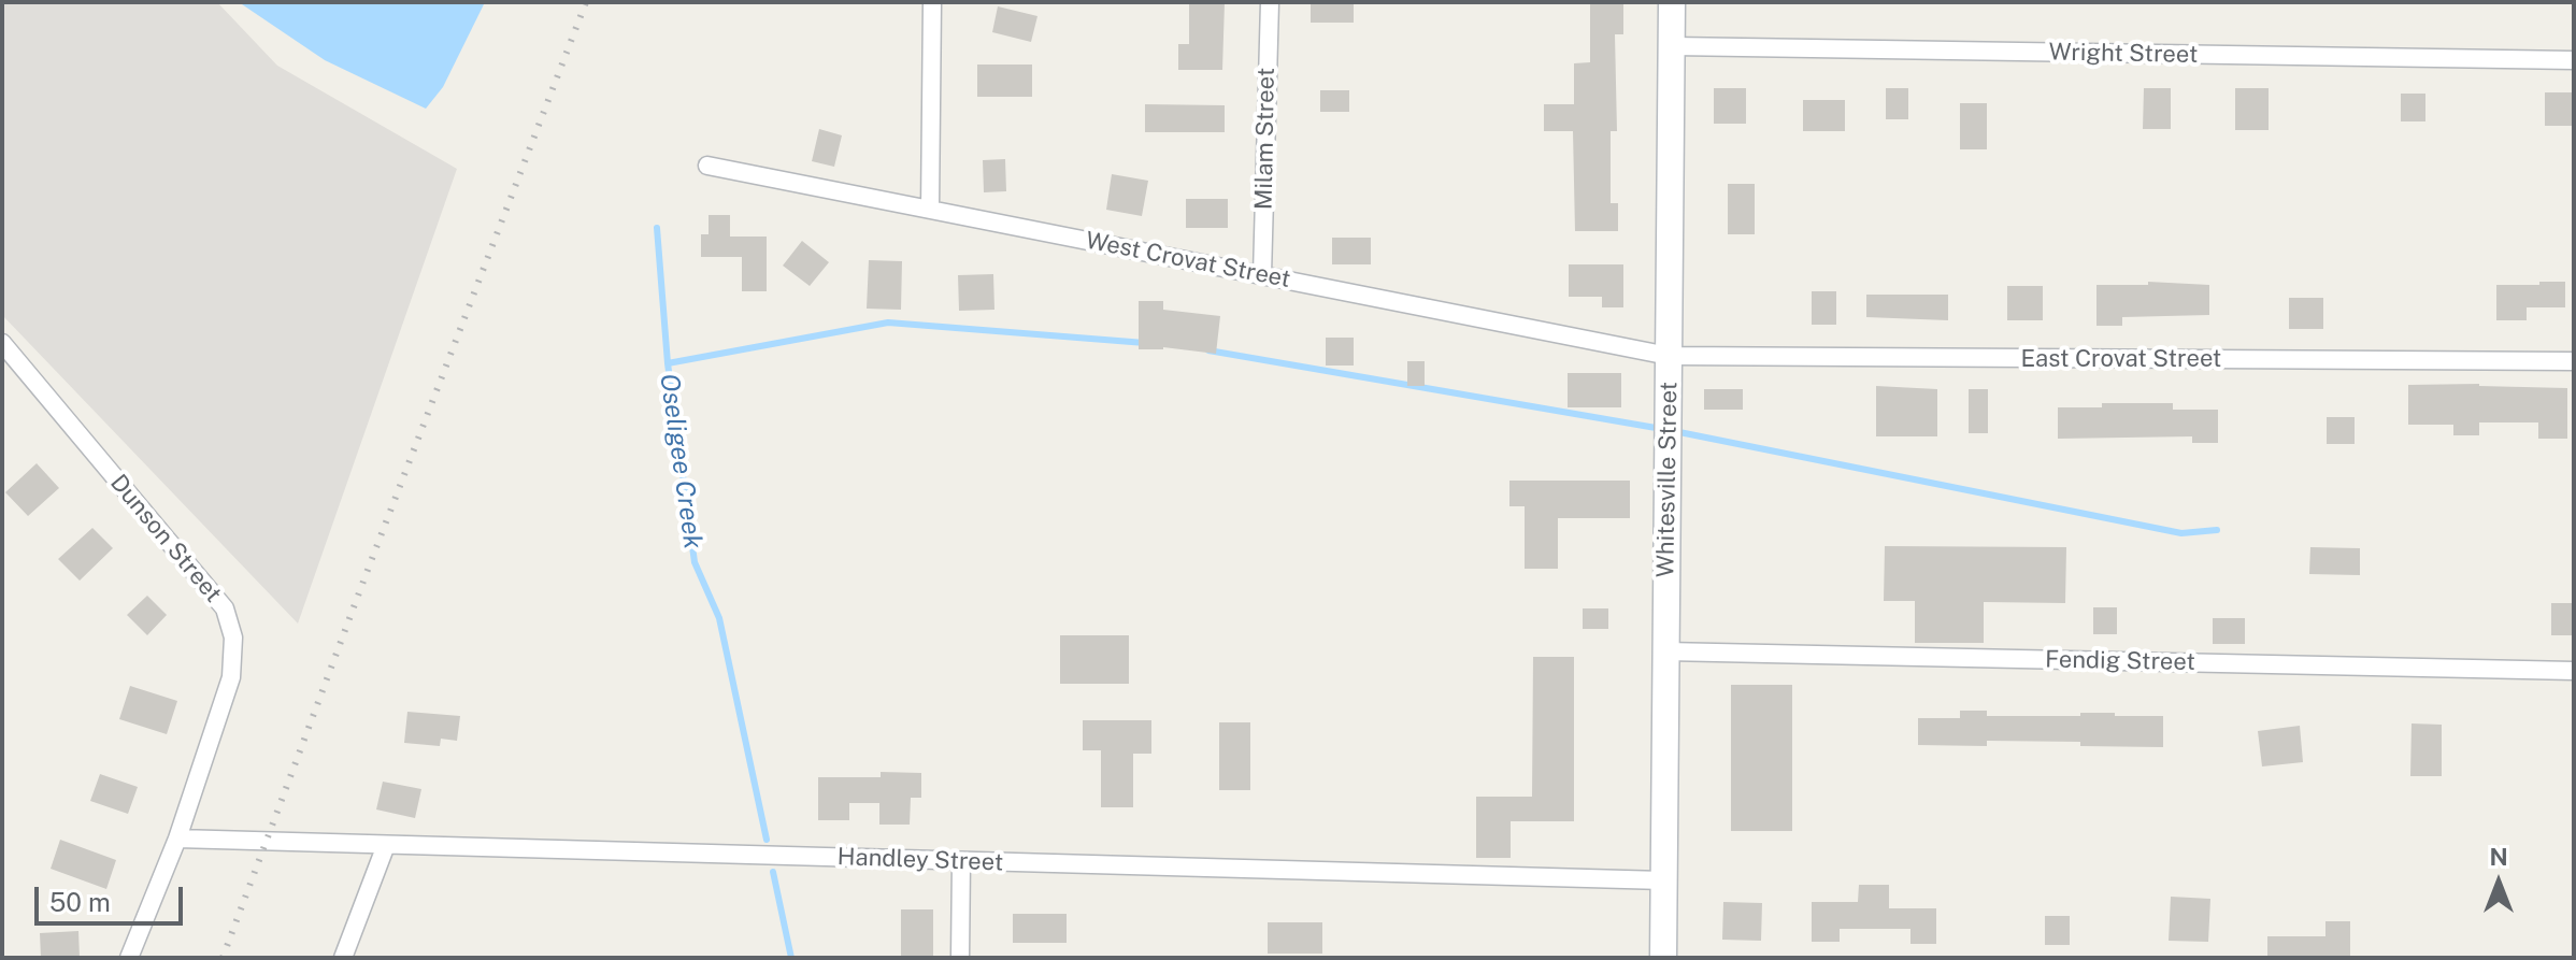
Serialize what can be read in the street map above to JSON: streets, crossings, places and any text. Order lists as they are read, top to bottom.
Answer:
{
  "streets": {
    "main road": ["Whitesville Street"],
    "street": [
      "Wright Street",
      "Milam Street",
      "West Crovat Street",
      "East Crovat Street",
      "Dunson Street",
      "Fendig Street",
      "Handley Street"
    ]
  },
  "crossings": [
    ["Wright Street", "Whitesville Street"],
    ["Milam Street", "West Crovat Street"],
    ["West Crovat Street", "East Crovat Street"],
    ["West Crovat Street", "Whitesville Street"],
    ["East Crovat Street", "Whitesville Street"],
    ["Whitesville Street", "Fendig Street"],
    ["Whitesville Street", "Handley Street"],
    ["Dunson Street", "Handley Street"]
  ],
  "water": ["Oseligee Creek"],
  "scale_bar": "50 m",
  "north": "top"
}
